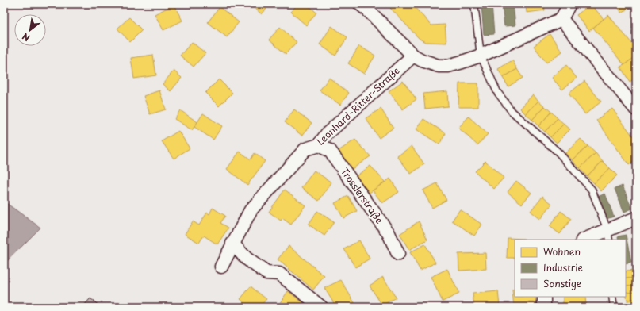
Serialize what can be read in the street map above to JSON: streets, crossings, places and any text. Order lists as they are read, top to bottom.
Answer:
{
  "streets": {
    "street": ["Leonhard-Ritter-Straße", "Trosslerstraße"]
  },
  "crossings": [
    ["Leonhard-Ritter-Straße", "Trosslerstraße"]
  ],
  "legend": ["Wohnen", "Industrie", "Sonstige"],
  "north": "bottom left"
}
